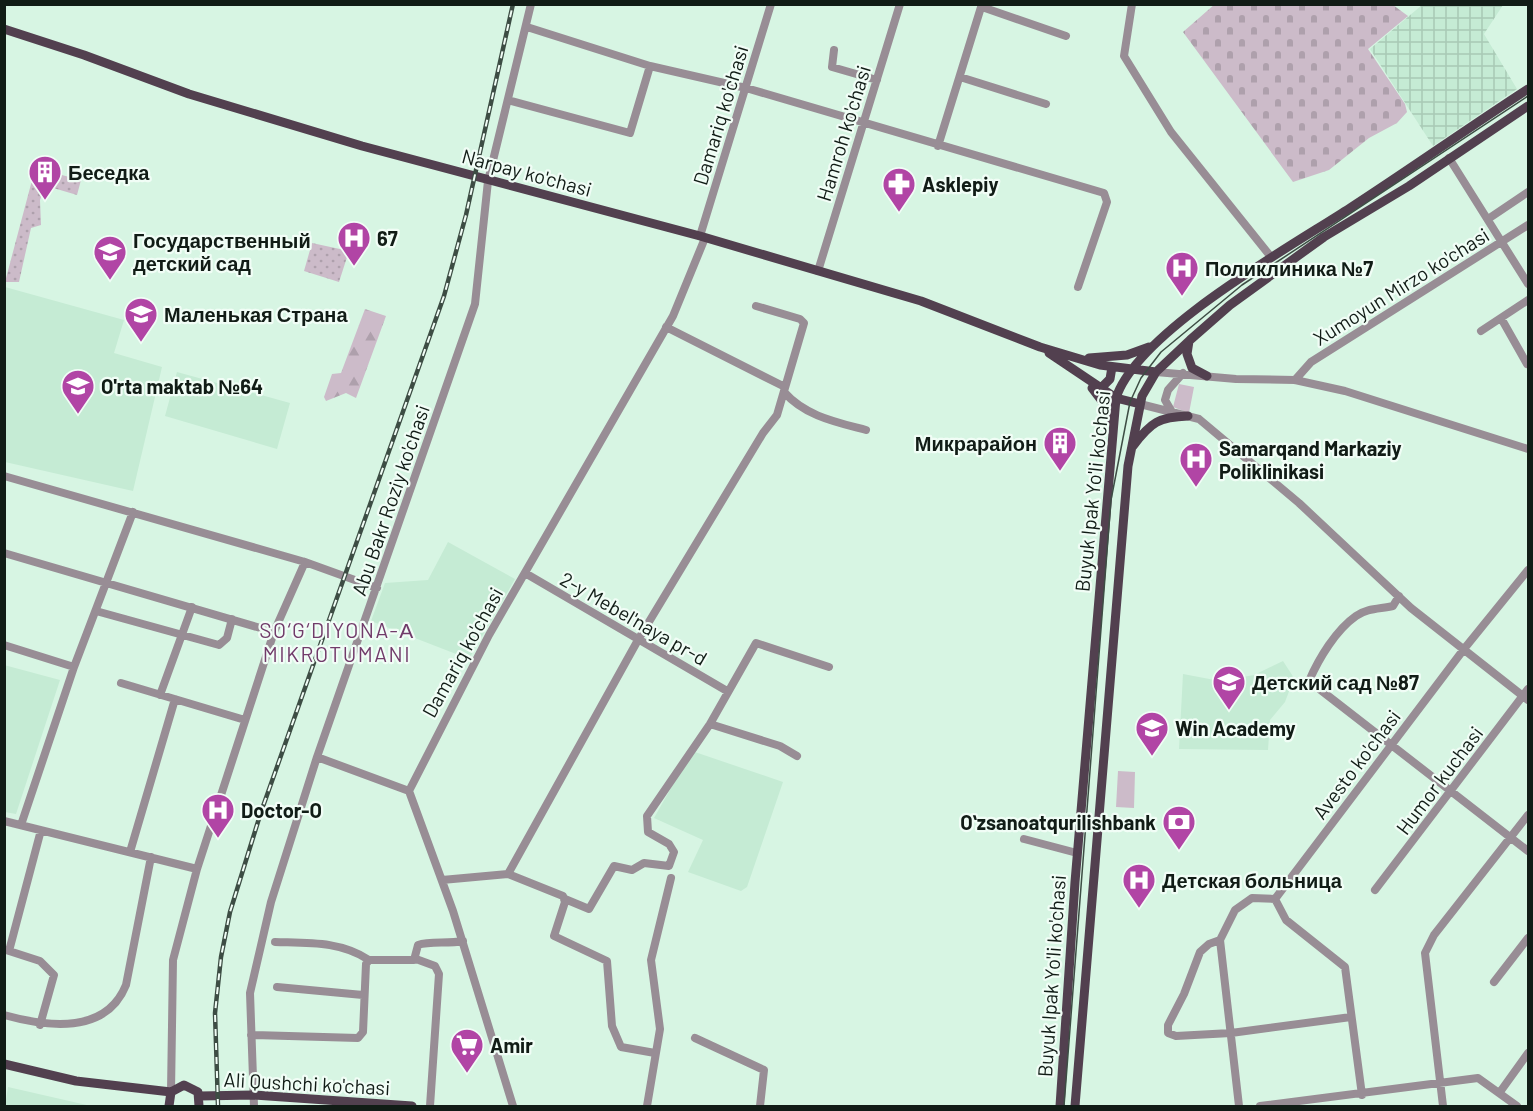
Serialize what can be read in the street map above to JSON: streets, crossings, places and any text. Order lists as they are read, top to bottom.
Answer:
{
  "streets": {
    "main road": ["Narpay ko'chasi", "Buyuk Ipak Yo'li ko'chasi", "Ali Qushchi ko'chasi"],
    "street": [
      "Damariq ko'chasi",
      "Hamroh ko'chasi",
      "Xumoyun Mirzo ko'chasi",
      "Abu Bakr Roziy ko'chasi",
      "2-y Mebel'naya pr-d",
      "Avesto ko'chasi",
      "Humor kuchasi"
    ]
  },
  "crossings": [
    ["Damariq ko'chasi", "Narpay ko'chasi"],
    ["Damariq ko'chasi", "2-y Mebel'naya pr-d"],
    ["Hamroh ko'chasi", "Narpay ko'chasi"],
    ["Narpay ko'chasi", "Buyuk Ipak Yo'li ko'chasi"],
    ["Narpay ko'chasi", "Abu Bakr Roziy ko'chasi"],
    ["Abu Bakr Roziy ko'chasi", "Ali Qushchi ko'chasi"]
  ],
  "districts": ["SO‘G‘DIYONA-А MIKROTUMANI"],
  "places": {
    "building": ["Беседка", "Микрарайон"],
    "pharmacy": ["Asklepiy"],
    "hospital": [
      "67",
      "Поликлиника №7",
      "Samarqand Markaziy Poliklinikasi",
      "Doctor-O",
      "Детская больница"
    ],
    "school or university": [
      "Государственный детский сад",
      "Маленькая Страна",
      "O'rta maktab №64",
      "Детский сад №87",
      "Win Academy"
    ],
    "bank": ["Oʻzsanoatqurilishbank"],
    "supermarket": ["Amir"]
  }
}
